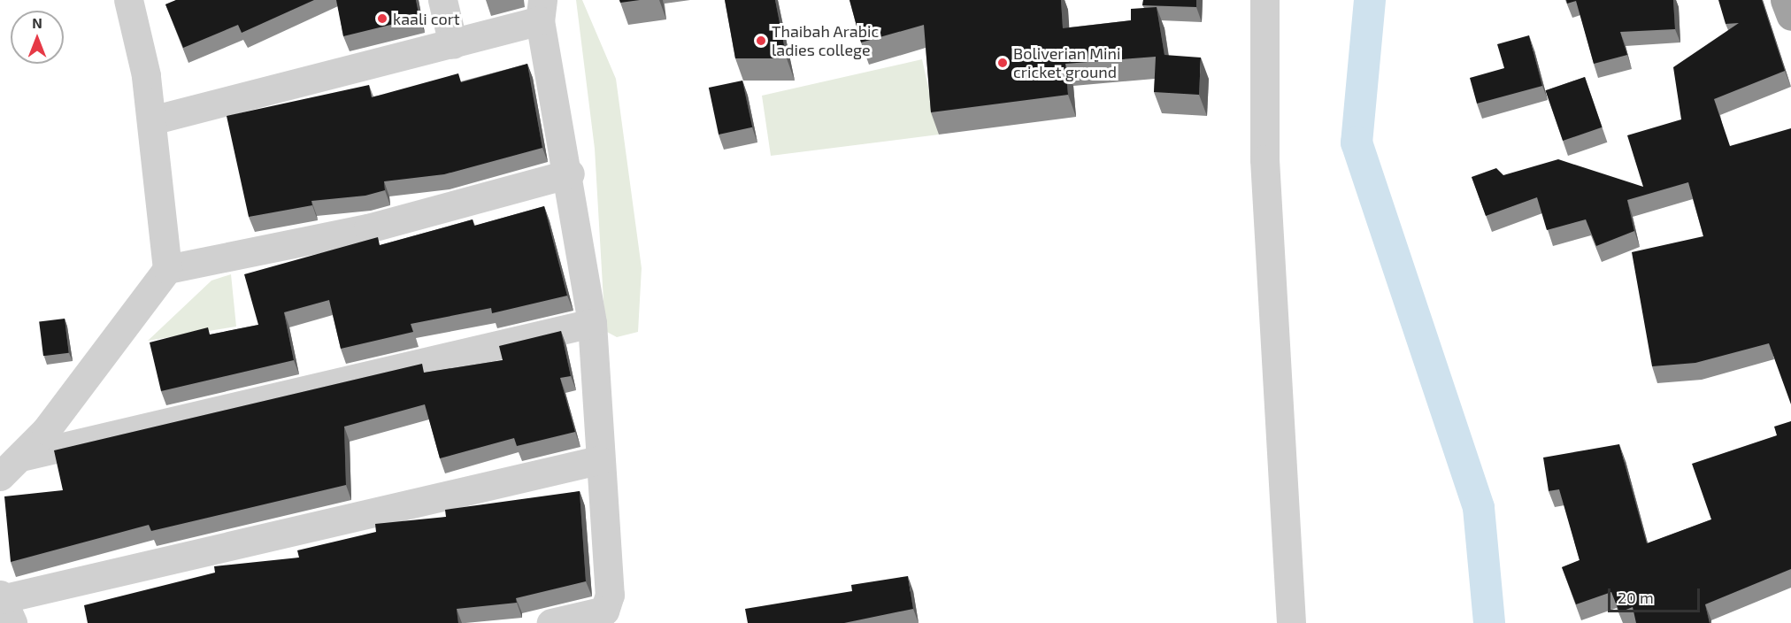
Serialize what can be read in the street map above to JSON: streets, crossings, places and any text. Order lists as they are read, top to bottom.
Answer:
{
  "places": ["kaali cort", "Thaibah Arabic ladies college", "Boliverian Mini cricket ground"],
  "scale_bar": "20 m",
  "north": "top"
}
